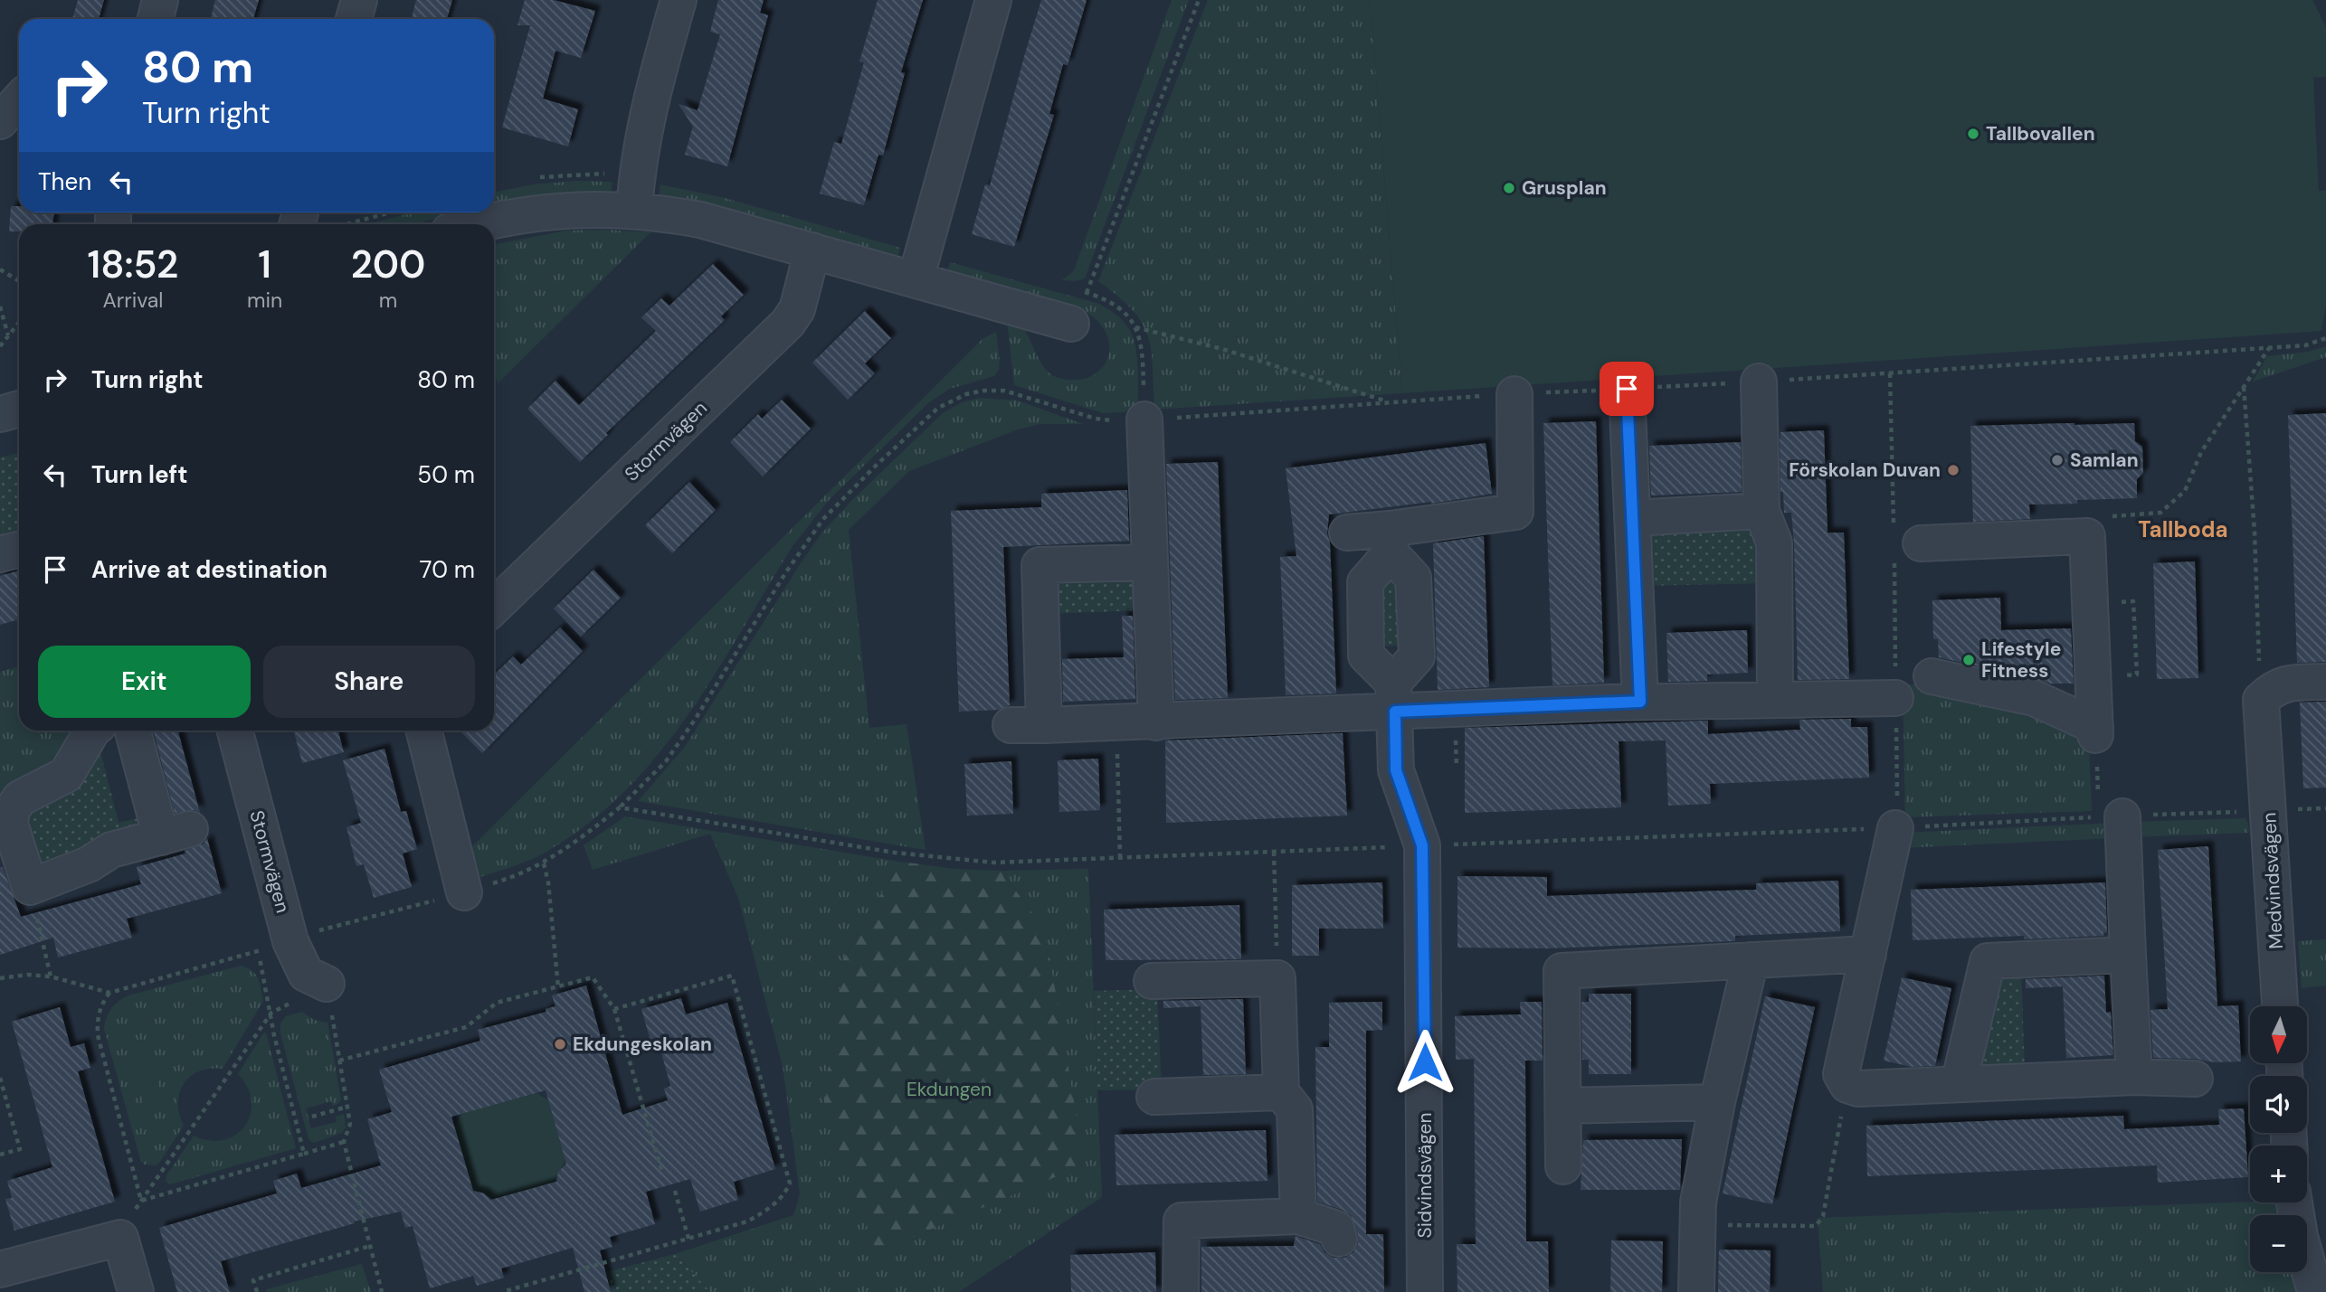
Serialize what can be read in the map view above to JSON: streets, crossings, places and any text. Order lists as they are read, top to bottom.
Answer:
{
  "streets": {
    "street": ["Stormvägen", "Medvindsvägen", "Sidvindsvägen"]
  },
  "districts": ["Tallboda"],
  "parks": ["Ekdungen"],
  "places": [
    "Tallbovallen",
    "Grusplan",
    "Samlan",
    "Förskolan Duvan",
    "Lifestyle Fitness",
    "Ekdungeskolan"
  ],
  "north": "bottom",
  "page": {
    "turn": ["80 m", "Turn right"],
    "then": "Then",
    "eta": [
      "18:52",
      "Arrival",
      "1",
      "min",
      "200",
      "m"
    ],
    "list": [
      {
        "name": "Turn right",
        "value": "80 m"
      },
      {
        "name": "Turn left",
        "value": "50 m"
      },
      {
        "name": "Arrive at destination",
        "value": "70 m"
      }
    ],
    "buttons": ["Exit", "Share"],
    "map_buttons": ["+", "−"]
  }
}
